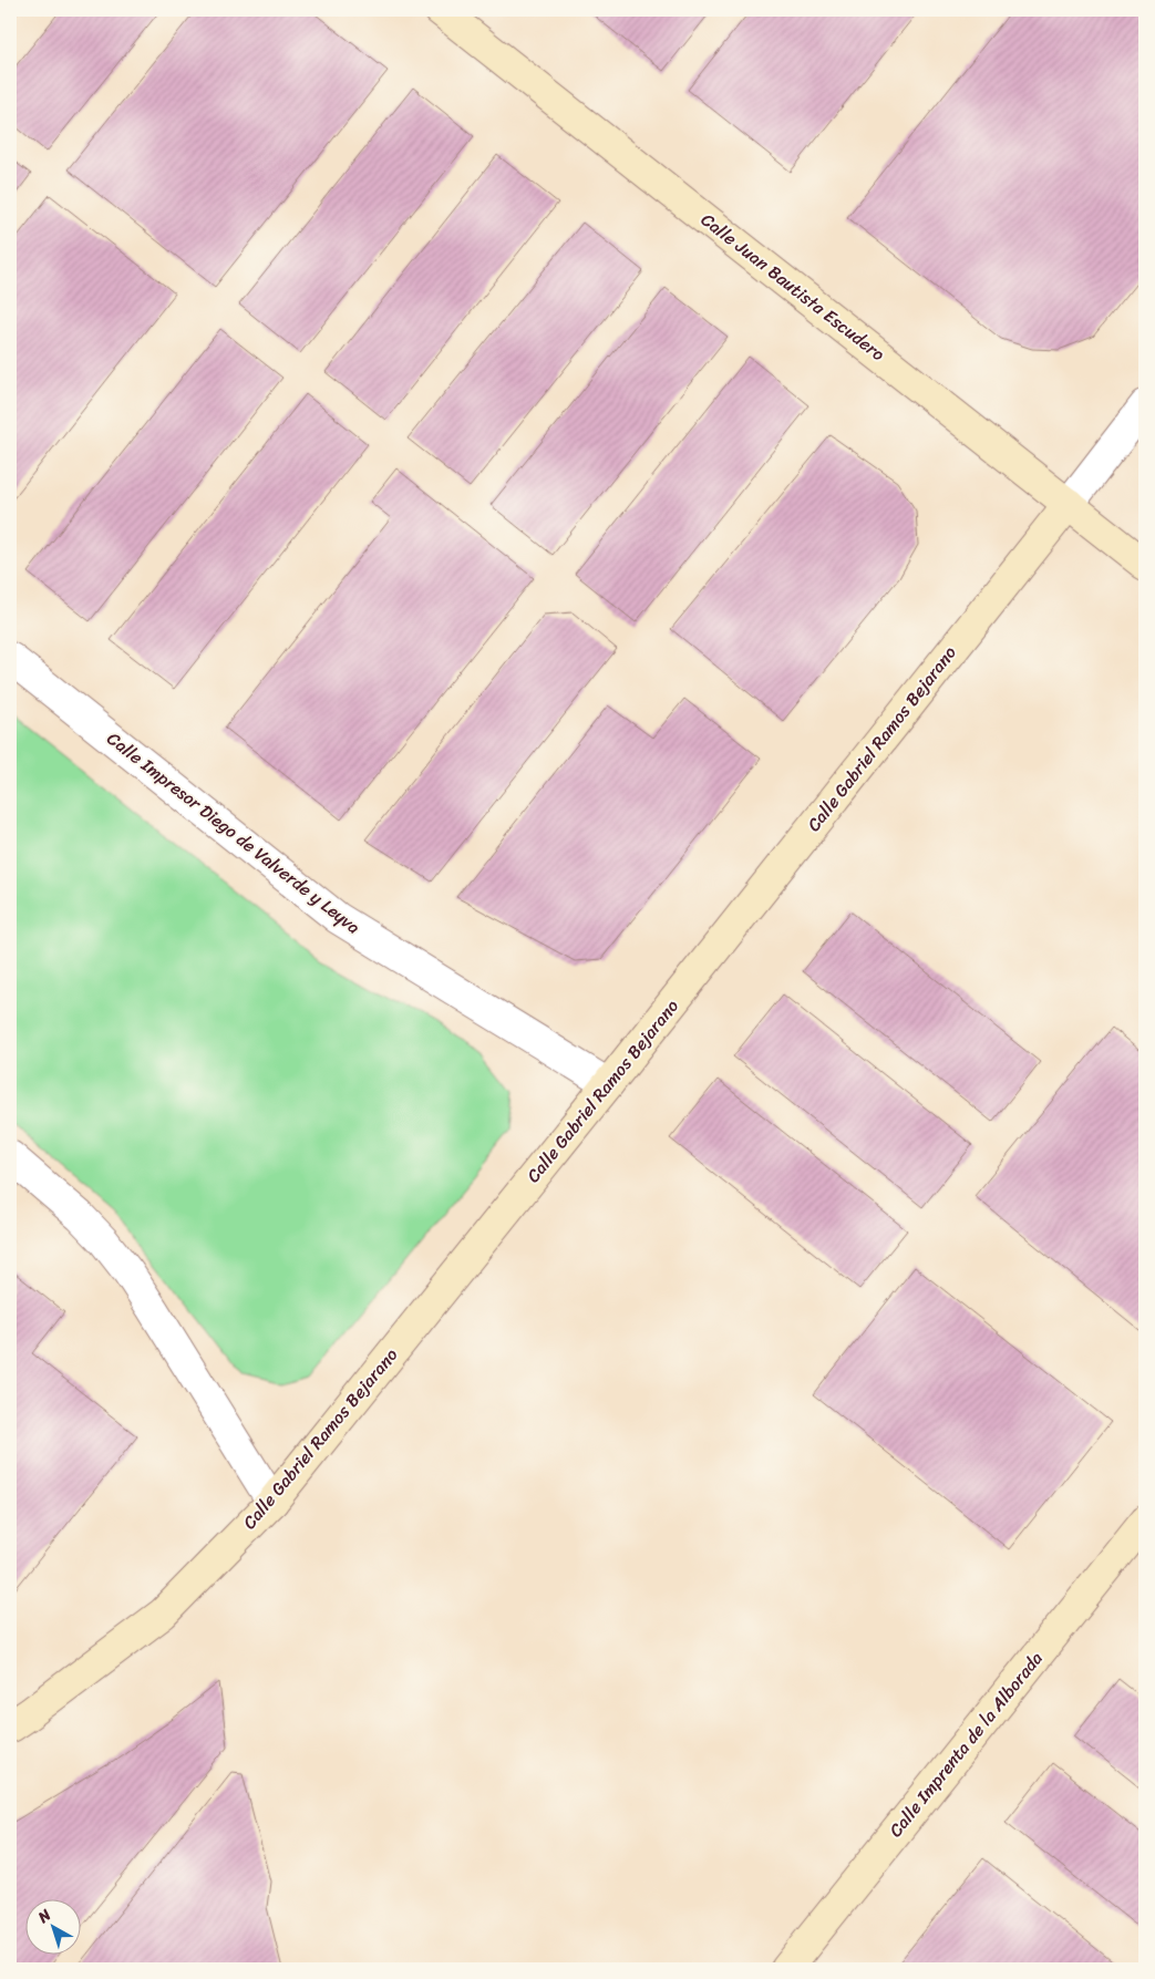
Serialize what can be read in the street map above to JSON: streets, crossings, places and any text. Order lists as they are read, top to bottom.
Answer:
{
  "streets": {
    "street": [
      "Calle Juan Bautista Escudero",
      "Calle Gabriel Ramos Bejarano",
      "Calle Impresor Diego de Valverde y Leyva",
      "Calle Imprenta de la Alborada"
    ]
  },
  "crossings": [
    ["Calle Juan Bautista Escudero", "Calle Gabriel Ramos Bejarano"],
    ["Calle Gabriel Ramos Bejarano", "Calle Impresor Diego de Valverde y Leyva"]
  ],
  "north": "top left"
}
